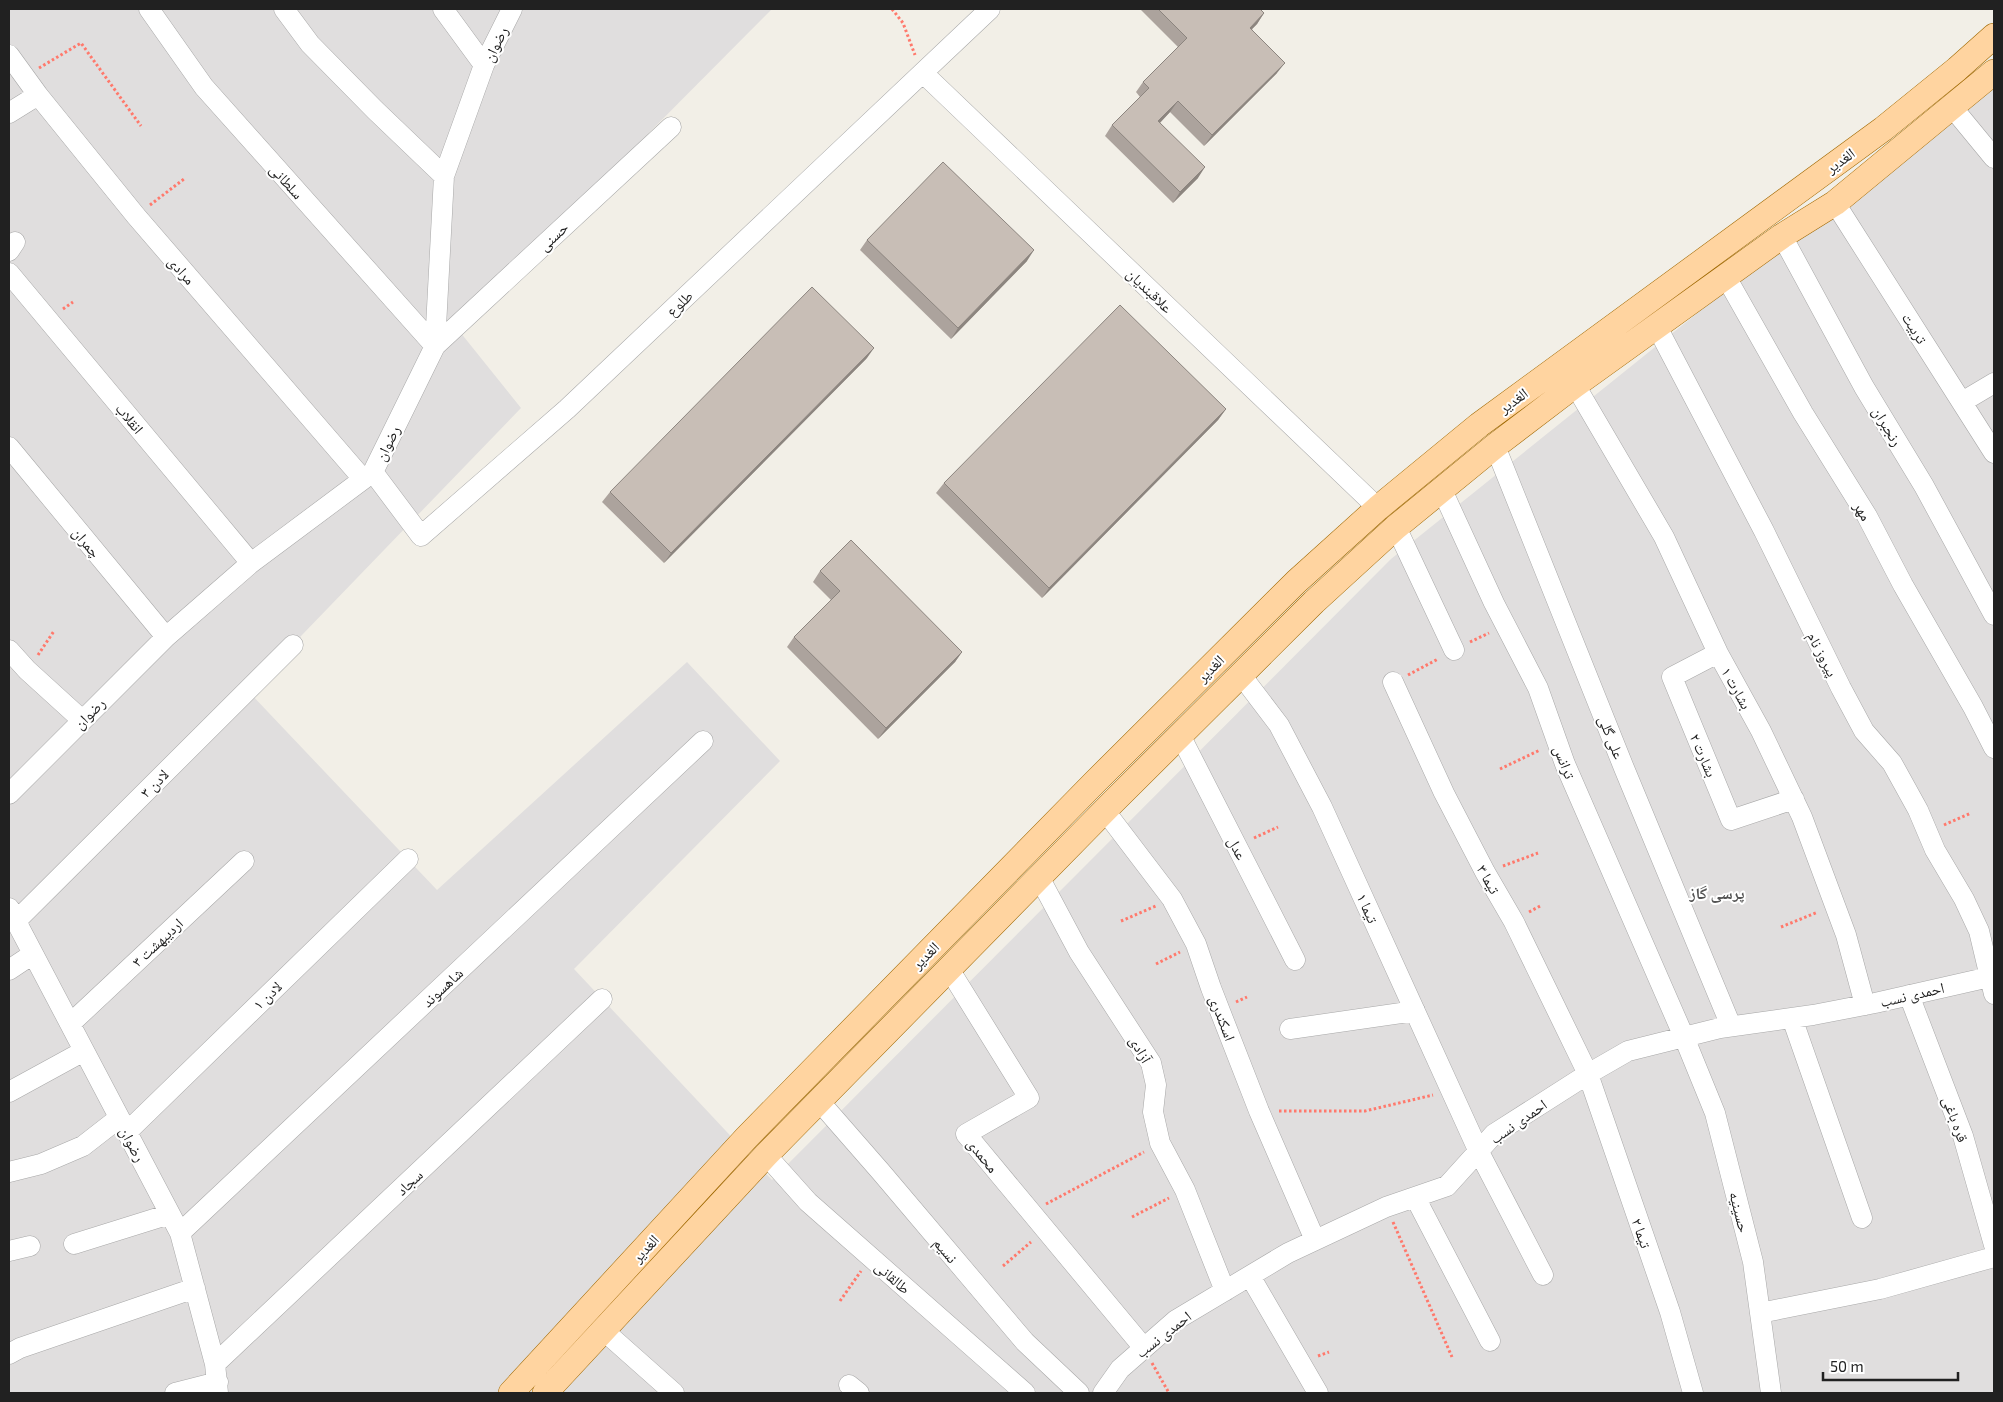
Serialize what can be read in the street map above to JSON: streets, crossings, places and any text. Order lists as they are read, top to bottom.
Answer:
{
  "streets": {
    "main road": ["الغدیر"],
    "street": [
      "رضوان",
      "سلطانی",
      "حسنی",
      "مرادی",
      "علاقبندیان",
      "طلوع",
      "تربیت",
      "انقلاب",
      "رنجبران",
      "مهر",
      "چمران",
      "پیروز نام",
      "بشارت ۱",
      "علی گلی",
      "بشارت ۲",
      "ترانس",
      "لادن ۳",
      "عدل",
      "تیما ۳",
      "تیما ۱",
      "اردیبهشت ۳",
      "شاهسوند",
      "احمدی نسب",
      "لادن ۱",
      "اسکندری",
      "آزادی",
      "قره باغی",
      "محمدی",
      "سجاد",
      "حسینیه",
      "تیما ۲",
      "نسیم",
      "طالقانی"
    ]
  },
  "crossings": [
    ["رضوان", "سلطانی"],
    ["رضوان", "حسنی"],
    ["رضوان", "مرادی"],
    ["رضوان", "طلوع"],
    ["رضوان", "انقلاب"],
    ["رضوان", "چمران"],
    ["رضوان", "لادن ۳"],
    ["رضوان", "اردیبهشت ۳"],
    ["رضوان", "شاهسوند"],
    ["رضوان", "لادن ۱"],
    ["رضوان", "سجاد"],
    ["الغدیر", "علاقبندیان"],
    ["الغدیر", "تربیت"],
    ["الغدیر", "رنجبران"],
    ["الغدیر", "مهر"],
    ["الغدیر", "پیروز نام"],
    ["الغدیر", "بشارت ۱"],
    ["الغدیر", "علی گلی"],
    ["الغدیر", "ترانس"],
    ["الغدیر", "عدل"],
    ["الغدیر", "تیما ۱"],
    ["الغدیر", "اسکندری"],
    ["الغدیر", "آزادی"],
    ["الغدیر", "محمدی"],
    ["الغدیر", "نسیم"],
    ["الغدیر", "طالقانی"],
    ["سلطانی", "حسنی"],
    ["مرادی", "طلوع"],
    ["علاقبندیان", "طلوع"],
    ["پیروز نام", "احمدی نسب"],
    ["بشارت ۱", "بشارت ۲"],
    ["بشارت ۱", "احمدی نسب"],
    ["علی گلی", "احمدی نسب"],
    ["ترانس", "احمدی نسب"],
    ["ترانس", "حسینیه"],
    ["تیما ۳", "احمدی نسب"],
    ["تیما ۳", "تیما ۲"],
    ["تیما ۱", "احمدی نسب"],
    ["احمدی نسب", "اسکندری"],
    ["احمدی نسب", "آزادی"],
    ["احمدی نسب", "قره باغی"],
    ["احمدی نسب", "محمدی"],
    ["احمدی نسب", "حسینیه"],
    ["احمدی نسب", "تیما ۲"]
  ],
  "districts": ["پرسی گاز"],
  "scale_bar": "50 m"
}
